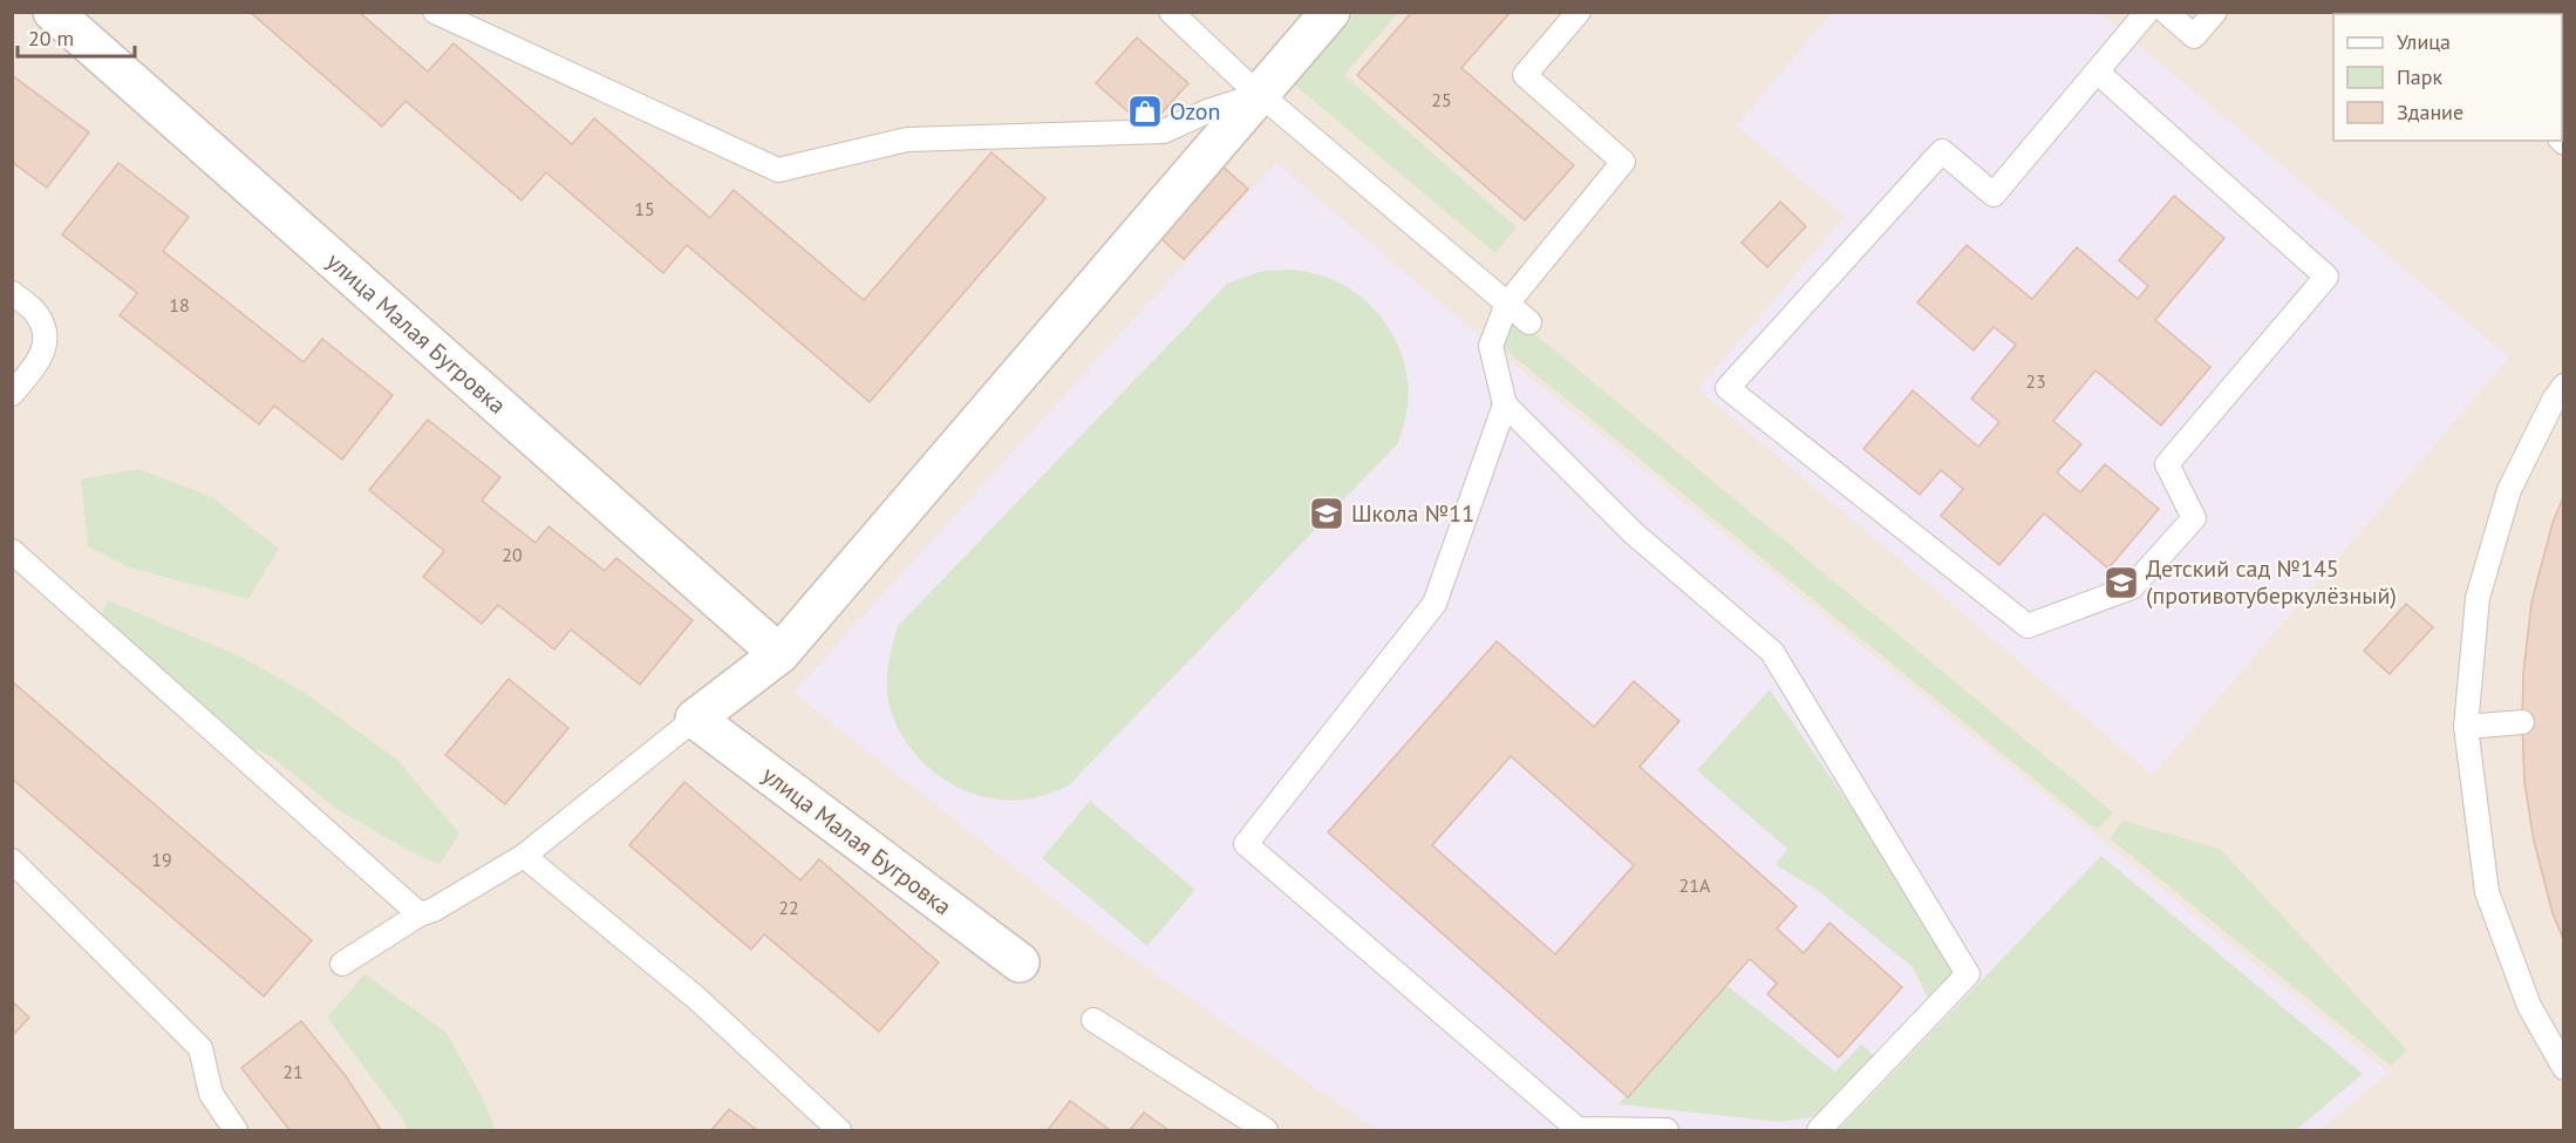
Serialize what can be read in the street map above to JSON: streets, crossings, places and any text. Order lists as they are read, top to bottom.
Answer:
{
  "streets": {
    "street": ["улица Малая Бугровка"]
  },
  "places": {
    "shop": ["Ozon"],
    "school or university": ["Школа №11", "Детский сад №145 (противотуберкулёзный)"]
  },
  "house_numbers": [
    "25",
    "15",
    "18",
    "23",
    "20",
    "19",
    "21А",
    "22",
    "21"
  ],
  "legend": ["Улица", "Парк", "Здание"],
  "scale_bar": "20 m"
}
